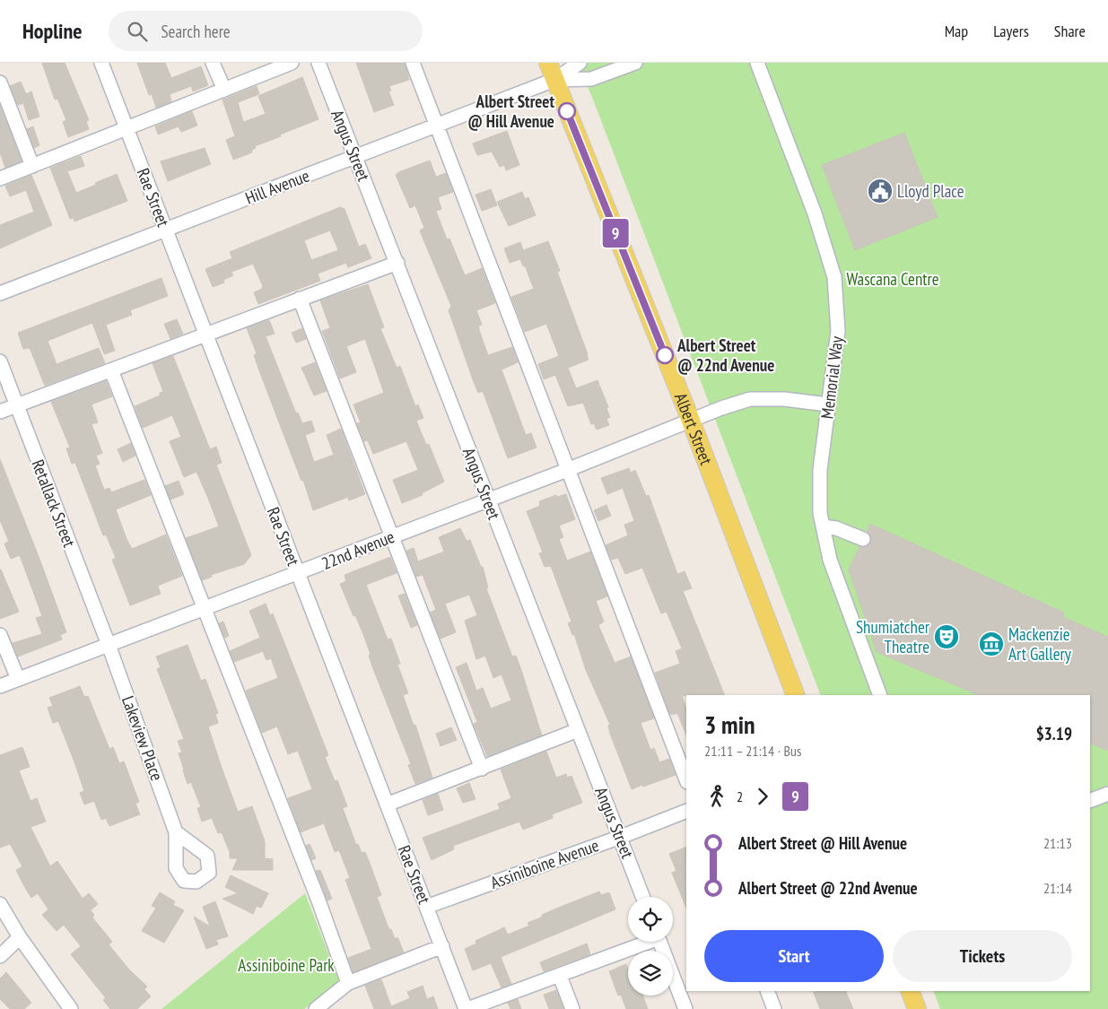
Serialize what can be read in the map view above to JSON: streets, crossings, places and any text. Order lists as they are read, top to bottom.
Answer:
{
  "streets": {
    "main road": ["Albert Street"],
    "street": [
      "Angus Street",
      "Hill Avenue",
      "Rae Street",
      "Memorial Way",
      "Retallack Street",
      "22nd Avenue",
      "Lakeview Place",
      "Assiniboine Avenue"
    ]
  },
  "crossings": [
    ["Angus Street", "Hill Avenue"],
    ["Angus Street", "22nd Avenue"],
    ["Angus Street", "Assiniboine Avenue"],
    ["Hill Avenue", "Rae Street"],
    ["Hill Avenue", "Albert Street"],
    ["Rae Street", "22nd Avenue"],
    ["Rae Street", "Assiniboine Avenue"],
    ["Memorial Way", "22nd Avenue"],
    ["Albert Street", "22nd Avenue"],
    ["Retallack Street", "22nd Avenue"],
    ["Retallack Street", "Lakeview Place"],
    ["22nd Avenue", "Lakeview Place"]
  ],
  "parks": ["Wascana Centre", "Assiniboine Park"],
  "places": {
    "other": ["Albert Street @ Hill Avenue", "Albert Street @ 22nd Avenue"],
    "public building": ["Lloyd Place"],
    "theatre": ["Shumiatcher Theatre"],
    "museum": ["Mackenzie Art Gallery"]
  },
  "lines": ["bus line 9"],
  "page": {
    "header": "Hopline",
    "search": "Search here",
    "nav": ["Map", "Layers", "Share"],
    "on_map": "9",
    "heading": ["3 min", "21:11 – 21:14 · Bus", "$3.19"],
    "legs": ["2", "9"],
    "list": [
      {
        "name": "Albert Street @ Hill Avenue",
        "value": "21:13"
      },
      {
        "name": "Albert Street @ 22nd Avenue",
        "value": "21:14"
      }
    ],
    "buttons": ["Start", "Tickets"]
  }
}
